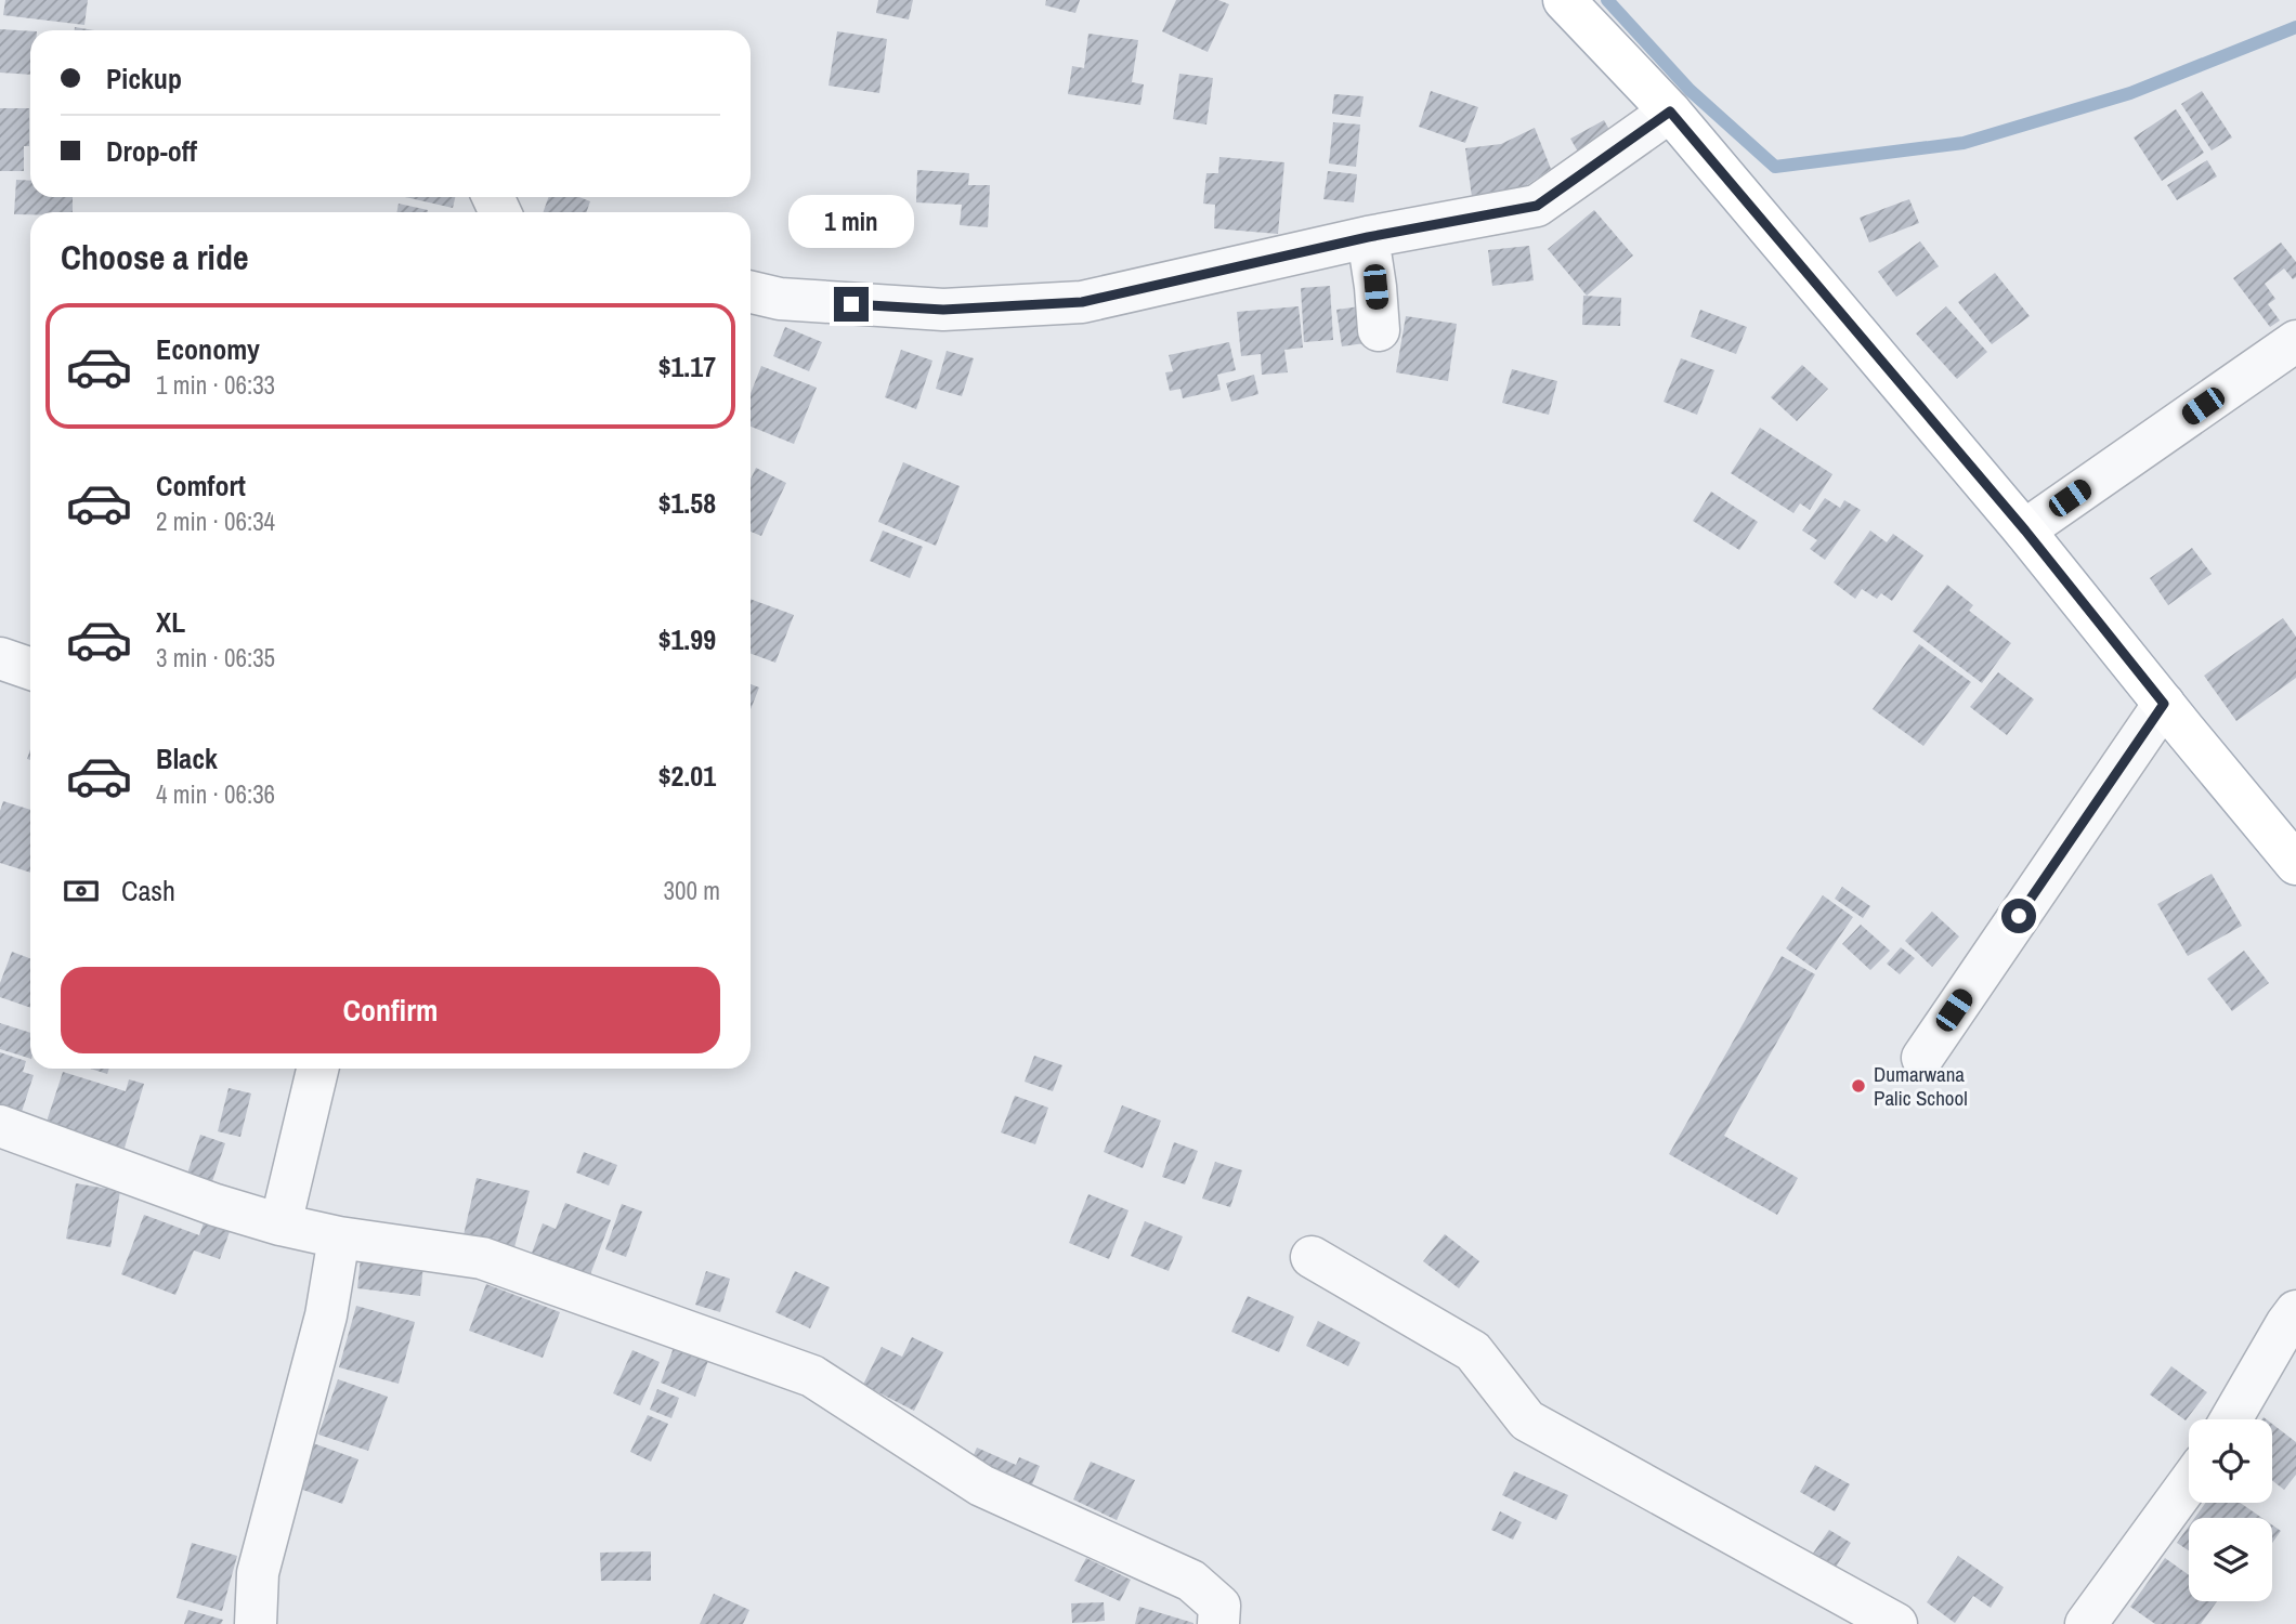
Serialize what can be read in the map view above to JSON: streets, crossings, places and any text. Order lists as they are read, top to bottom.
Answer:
{
  "places": ["Dumarwana Palic School"],
  "page": {
    "banner": ["Pickup", "Drop-off"],
    "bubble": "1 min",
    "heading": "Choose a ride",
    "list": [
      {
        "name": "Economy",
        "note": "1 min · 06:33",
        "value": "$1.17"
      },
      {
        "name": "Comfort",
        "note": "2 min · 06:34",
        "value": "$1.58"
      },
      {
        "name": "XL",
        "note": "3 min · 06:35",
        "value": "$1.99"
      },
      {
        "name": "Black",
        "note": "4 min · 06:36",
        "value": "$2.01"
      }
    ],
    "pay": ["Cash", "300 m"],
    "buttons": "Confirm"
  }
}
